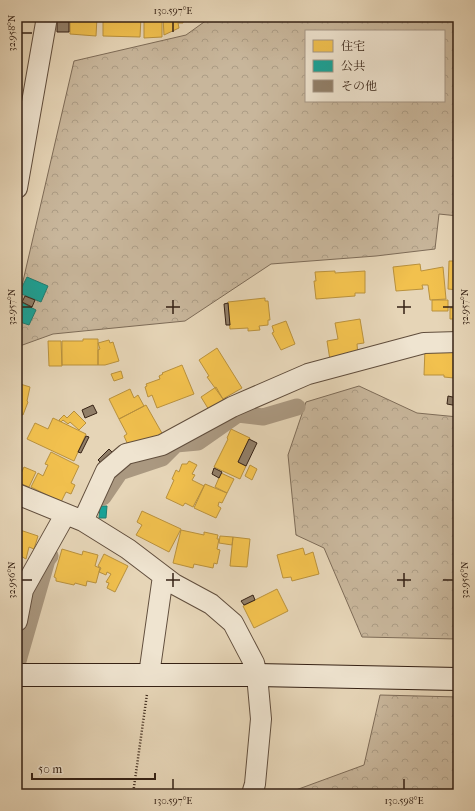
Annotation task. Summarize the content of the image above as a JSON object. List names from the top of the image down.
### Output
{
  "legend": ["住宅", "公共", "その他"],
  "scale_bar": "50 m",
  "coordinates": [
    "130.597°E",
    "32.958°N",
    "32.957°N",
    "32.956°N",
    "130.598°E"
  ]
}
